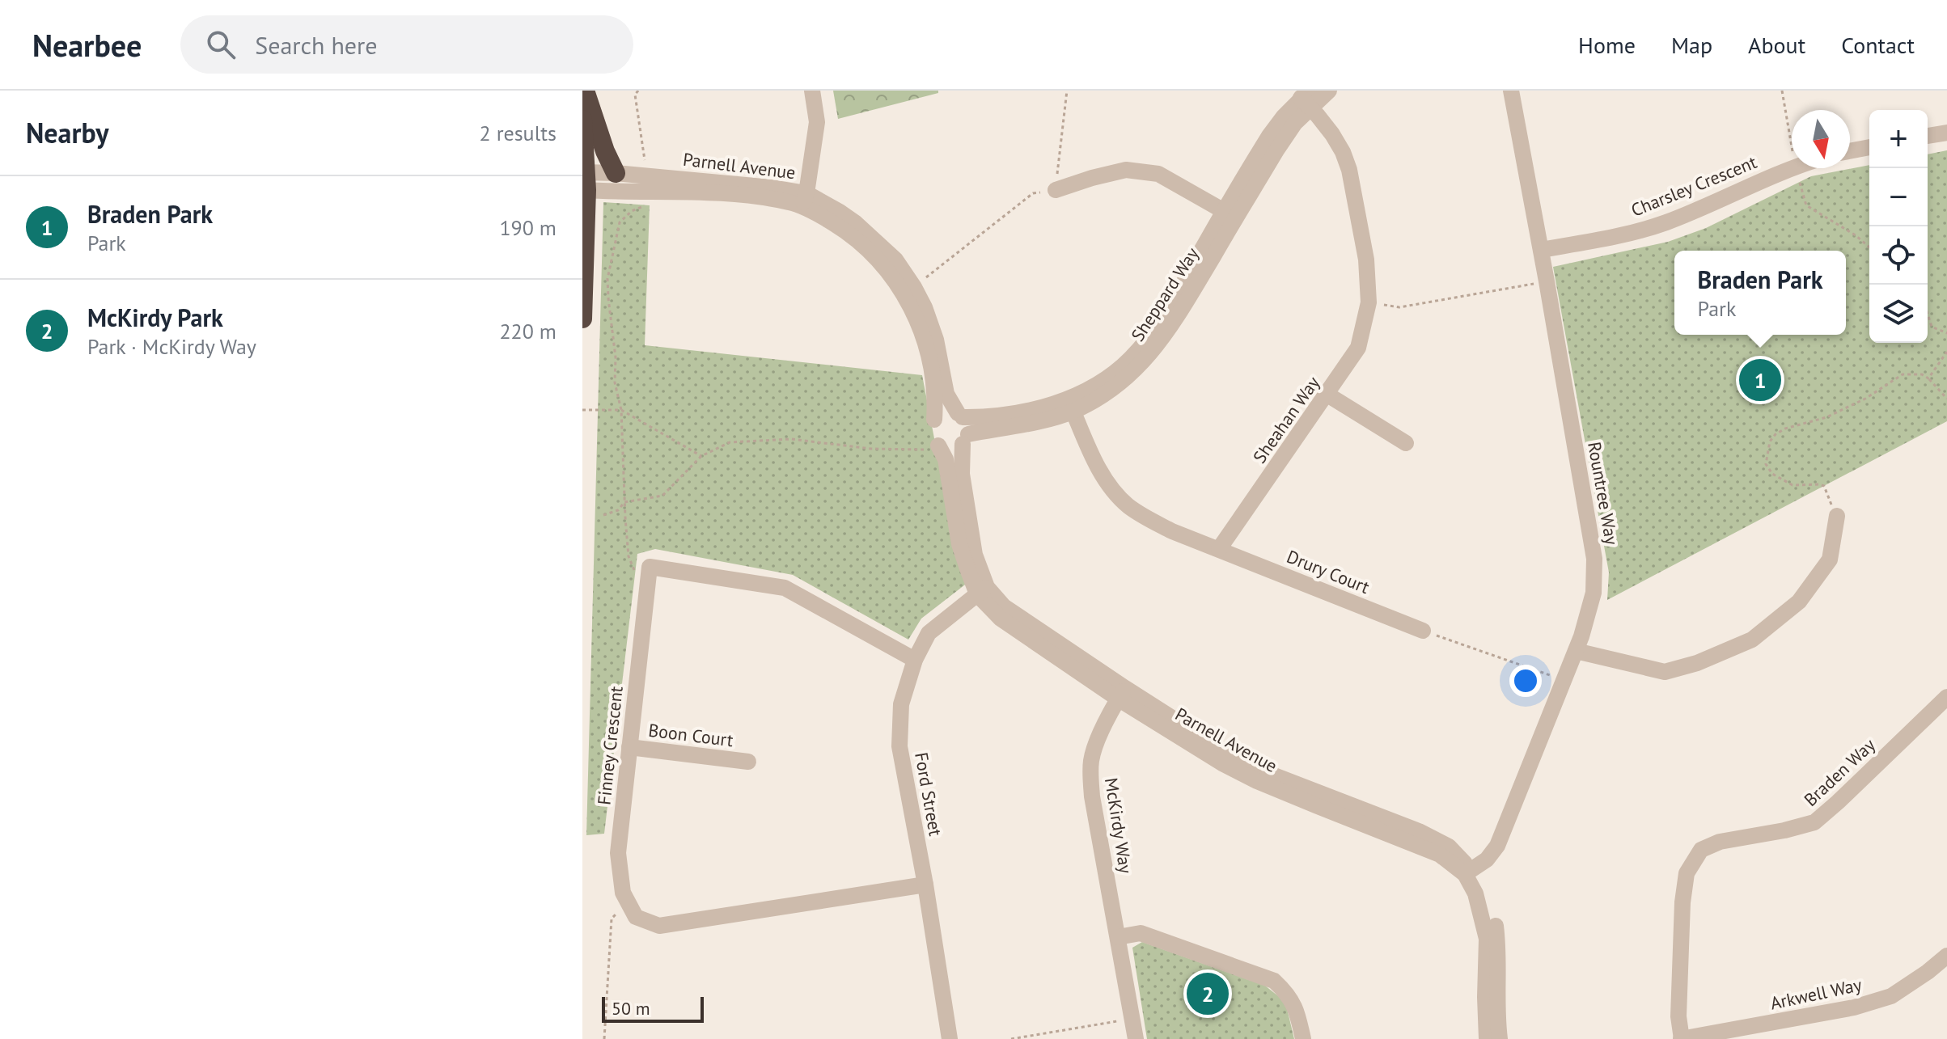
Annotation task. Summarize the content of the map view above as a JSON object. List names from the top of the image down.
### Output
{
  "streets": {
    "street": [
      "Parnell Avenue",
      "Charsley Crescent",
      "Sheppard Way",
      "Sheahan Way",
      "Rountree Way",
      "Drury Court",
      "Boon Court",
      "Finney Crescent",
      "Braden Way",
      "Ford Street",
      "McKirdy Way",
      "Arkwell Way"
    ]
  },
  "crossings": [
    ["Parnell Avenue", "Sheppard Way"],
    ["Parnell Avenue", "Rountree Way"],
    ["Parnell Avenue", "Ford Street"],
    ["Parnell Avenue", "McKirdy Way"],
    ["Charsley Crescent", "Rountree Way"],
    ["Sheppard Way", "Sheahan Way"],
    ["Sheahan Way", "Drury Court"],
    ["Boon Court", "Finney Crescent"],
    ["Braden Way", "Arkwell Way"]
  ],
  "scale_bar": "50 m",
  "north": "bottom",
  "page": {
    "header": "Nearbee",
    "search": "Search here",
    "nav": [
      "Home",
      "Map",
      "About",
      "Contact"
    ],
    "heading": ["Nearby", "2 results"],
    "map_buttons": ["+", "−"],
    "list": [
      {
        "mark": "1",
        "name": "Braden Park",
        "note": "Park",
        "value": "190 m"
      },
      {
        "mark": "2",
        "name": "McKirdy Park",
        "note": "Park · McKirdy Way",
        "value": "220 m"
      }
    ],
    "popup": ["Braden Park", "Park"],
    "pins": ["1", "2"],
    "scale": "50 m"
  }
}
